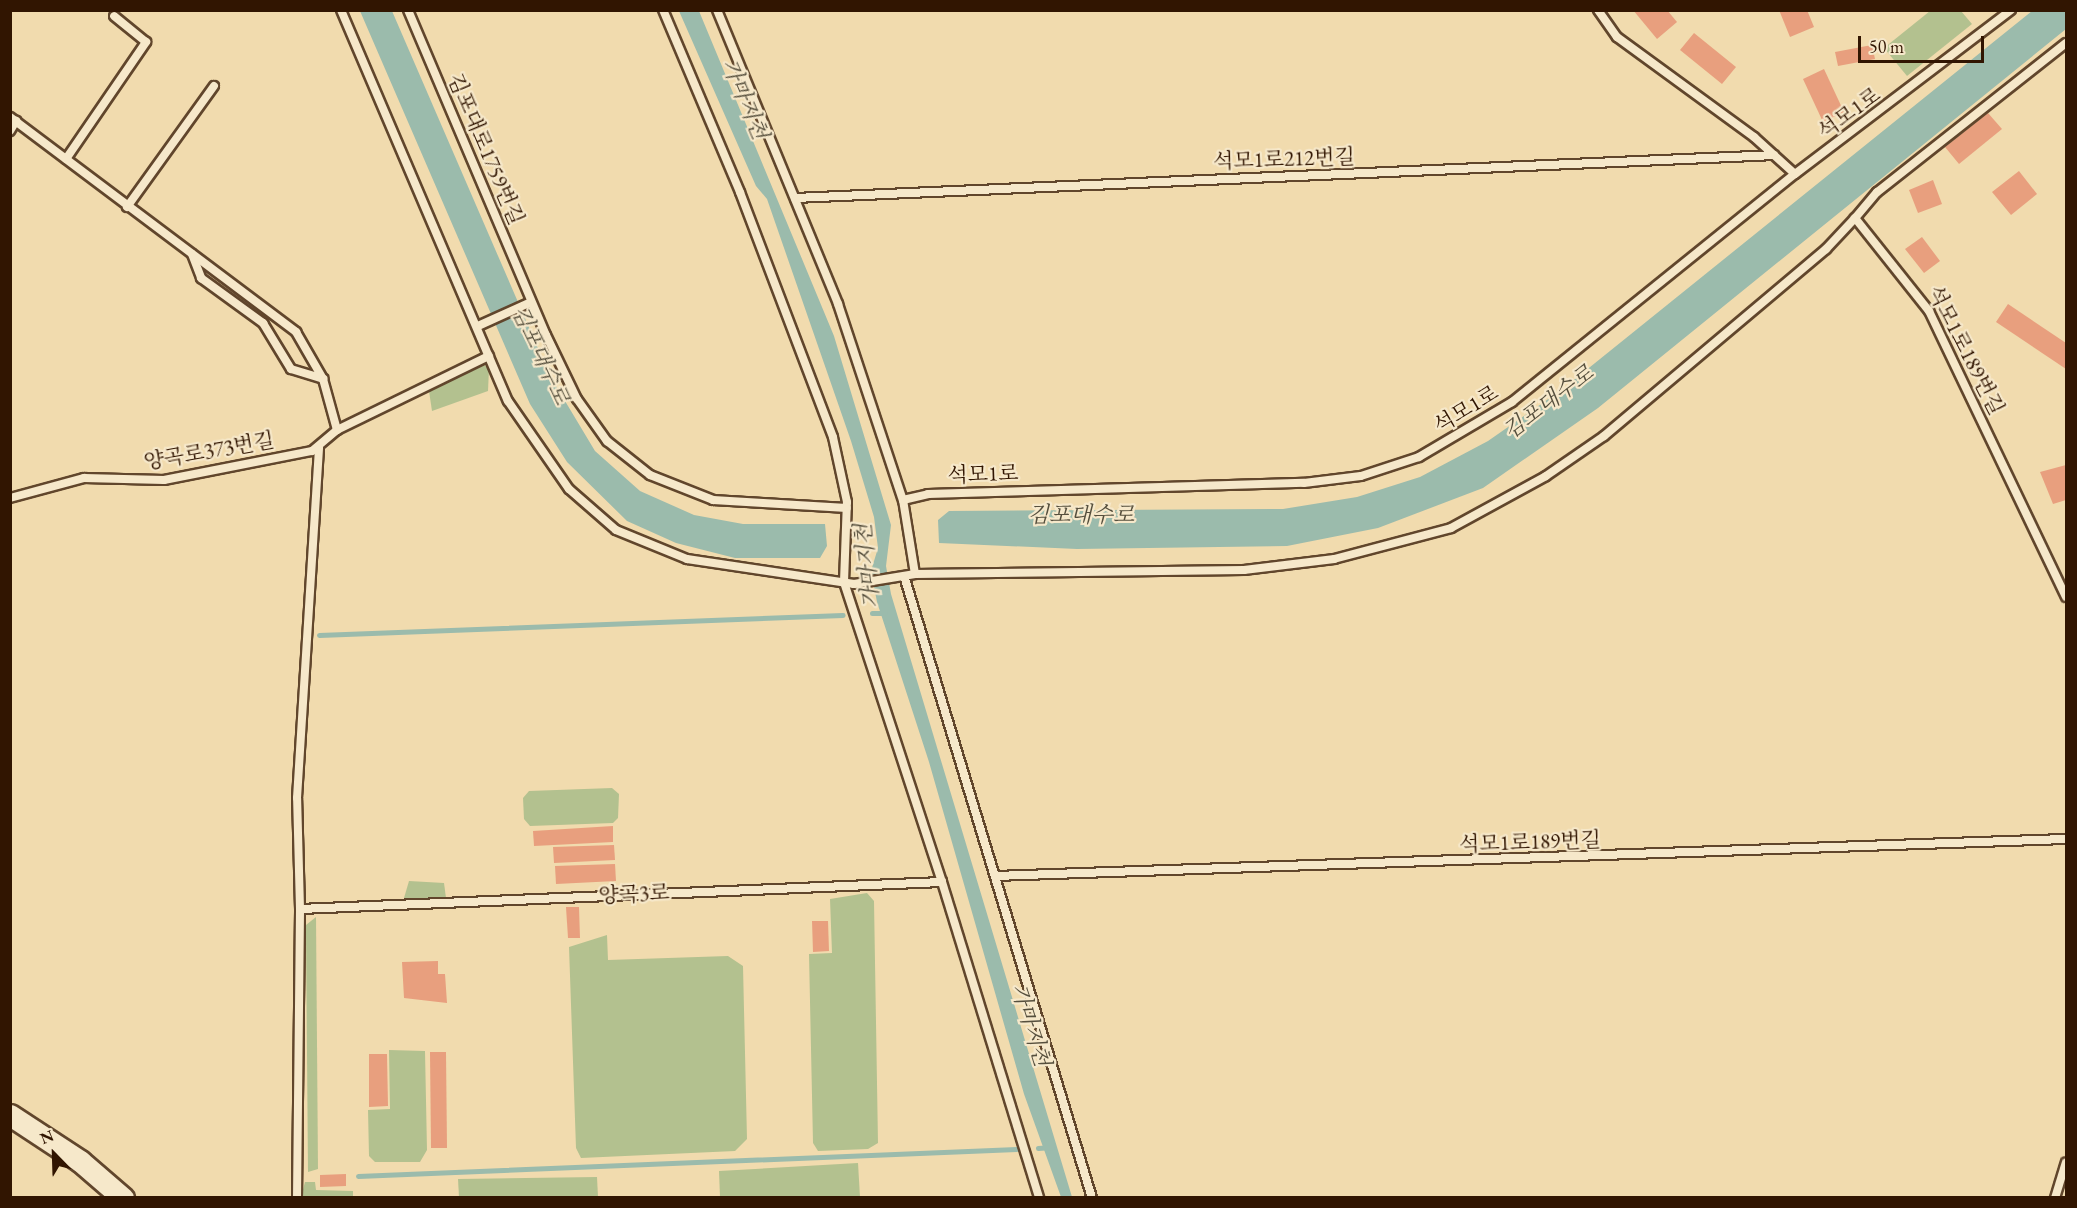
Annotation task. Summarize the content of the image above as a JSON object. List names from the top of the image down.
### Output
{
  "streets": {
    "lane": [
      "석모1로",
      "김포대로1759번길",
      "석모1로212번길",
      "석모1로189번길",
      "양곡로373번길",
      "양곡3로"
    ]
  },
  "water": ["가마지천", "김포대수로"],
  "scale_bar": "50 m",
  "north": "top left"
}
